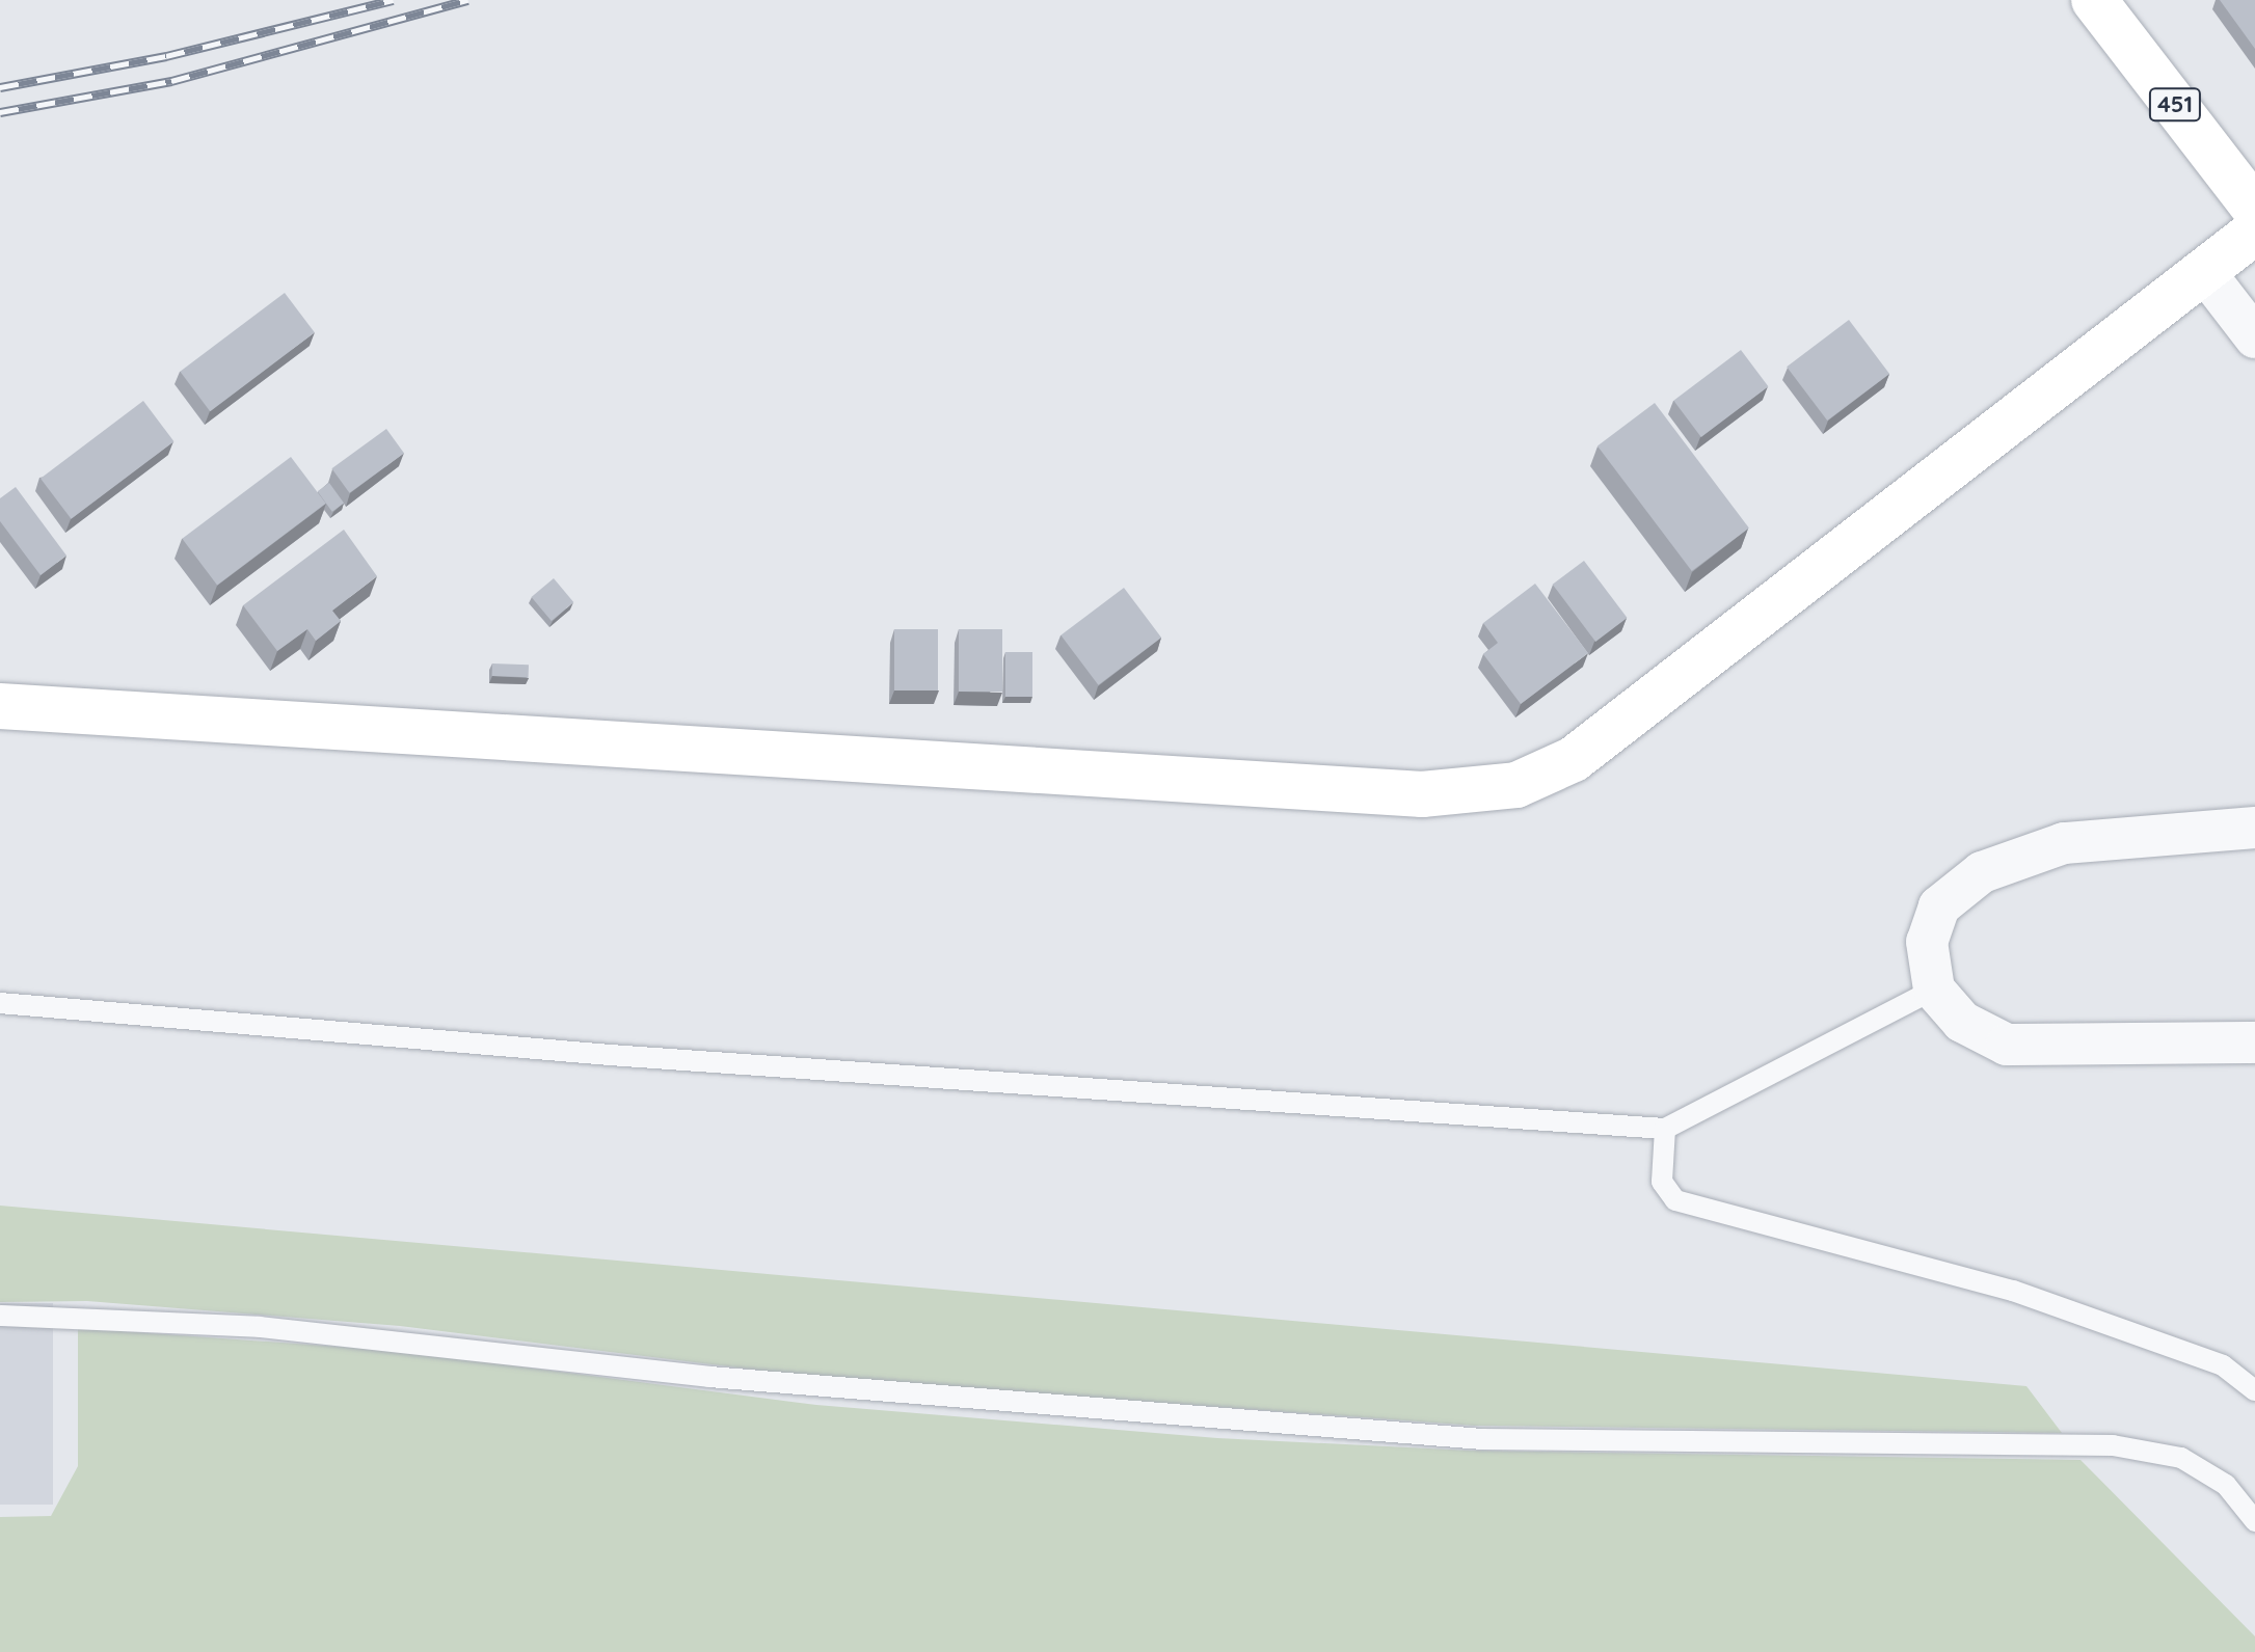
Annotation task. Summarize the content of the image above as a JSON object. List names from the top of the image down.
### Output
{
  "streets": {
    "main road": ["451"]
  }
}
